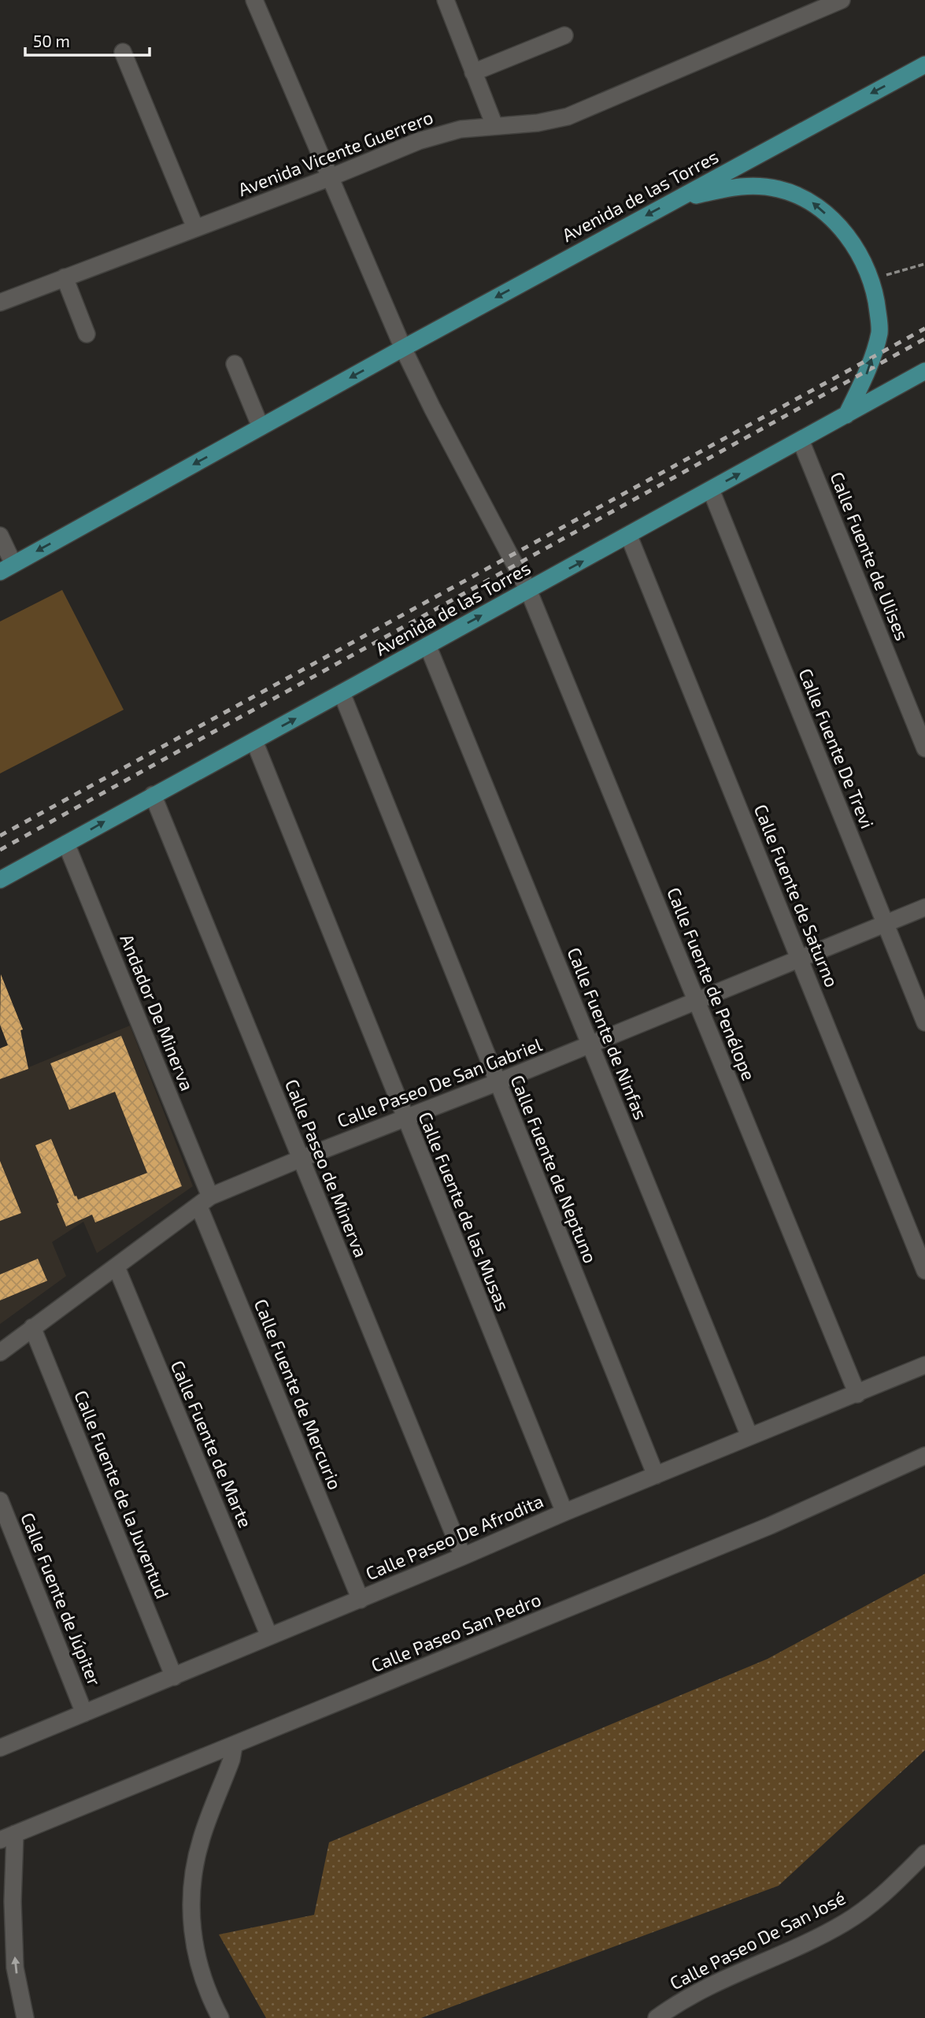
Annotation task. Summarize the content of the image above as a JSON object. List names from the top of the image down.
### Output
{
  "streets": {
    "main road": ["Avenida de las Torres"],
    "street": [
      "Avenida Vicente Guerrero",
      "Calle Fuente de Ulises",
      "Calle Fuente De Trevi",
      "Calle Fuente de Saturno",
      "Calle Fuente de Penélope",
      "Andador De Minerva",
      "Calle Fuente de Ninfas",
      "Calle Paseo De San Gabriel",
      "Calle Paseo de Minerva",
      "Calle Fuente de Neptuno",
      "Calle Fuente de las Musas",
      "Calle Fuente de Mercurio",
      "Calle Fuente de Marte",
      "Calle Fuente de la Juventud",
      "Calle Paseo De Afrodita",
      "Calle Fuente de Júpiter",
      "Calle Paseo San Pedro",
      "Calle Paseo De San José"
    ]
  },
  "crossings": [
    ["Avenida Vicente Guerrero", "Calle Fuente de Penélope"],
    ["Avenida de las Torres", "Calle Fuente de Ulises"],
    ["Avenida de las Torres", "Calle Fuente De Trevi"],
    ["Avenida de las Torres", "Calle Fuente de Saturno"],
    ["Avenida de las Torres", "Calle Fuente de Penélope"],
    ["Avenida de las Torres", "Andador De Minerva"],
    ["Avenida de las Torres", "Calle Fuente de Ninfas"],
    ["Avenida de las Torres", "Calle Paseo de Minerva"],
    ["Avenida de las Torres", "Calle Fuente de Neptuno"],
    ["Avenida de las Torres", "Calle Fuente de las Musas"],
    ["Calle Fuente De Trevi", "Calle Paseo De San Gabriel"],
    ["Calle Fuente de Saturno", "Calle Paseo De San Gabriel"],
    ["Calle Fuente de Penélope", "Calle Paseo De San Gabriel"],
    ["Calle Fuente de Penélope", "Calle Paseo De Afrodita"],
    ["Andador De Minerva", "Calle Paseo De San Gabriel"],
    ["Andador De Minerva", "Calle Fuente de Mercurio"],
    ["Calle Fuente de Ninfas", "Calle Paseo De San Gabriel"],
    ["Calle Fuente de Ninfas", "Calle Paseo De Afrodita"],
    ["Calle Paseo De San Gabriel", "Calle Paseo de Minerva"],
    ["Calle Paseo De San Gabriel", "Calle Fuente de Neptuno"],
    ["Calle Paseo De San Gabriel", "Calle Fuente de las Musas"],
    ["Calle Paseo De San Gabriel", "Calle Fuente de Mercurio"],
    ["Calle Paseo De San Gabriel", "Calle Fuente de Marte"],
    ["Calle Paseo De San Gabriel", "Calle Fuente de la Juventud"],
    ["Calle Paseo de Minerva", "Calle Paseo De Afrodita"],
    ["Calle Fuente de Neptuno", "Calle Paseo De Afrodita"],
    ["Calle Fuente de las Musas", "Calle Paseo De Afrodita"],
    ["Calle Fuente de Mercurio", "Calle Paseo De Afrodita"],
    ["Calle Fuente de Marte", "Calle Paseo De Afrodita"],
    ["Calle Fuente de la Juventud", "Calle Paseo De Afrodita"],
    ["Calle Paseo De Afrodita", "Calle Fuente de Júpiter"]
  ],
  "scale_bar": "50 m"
}
